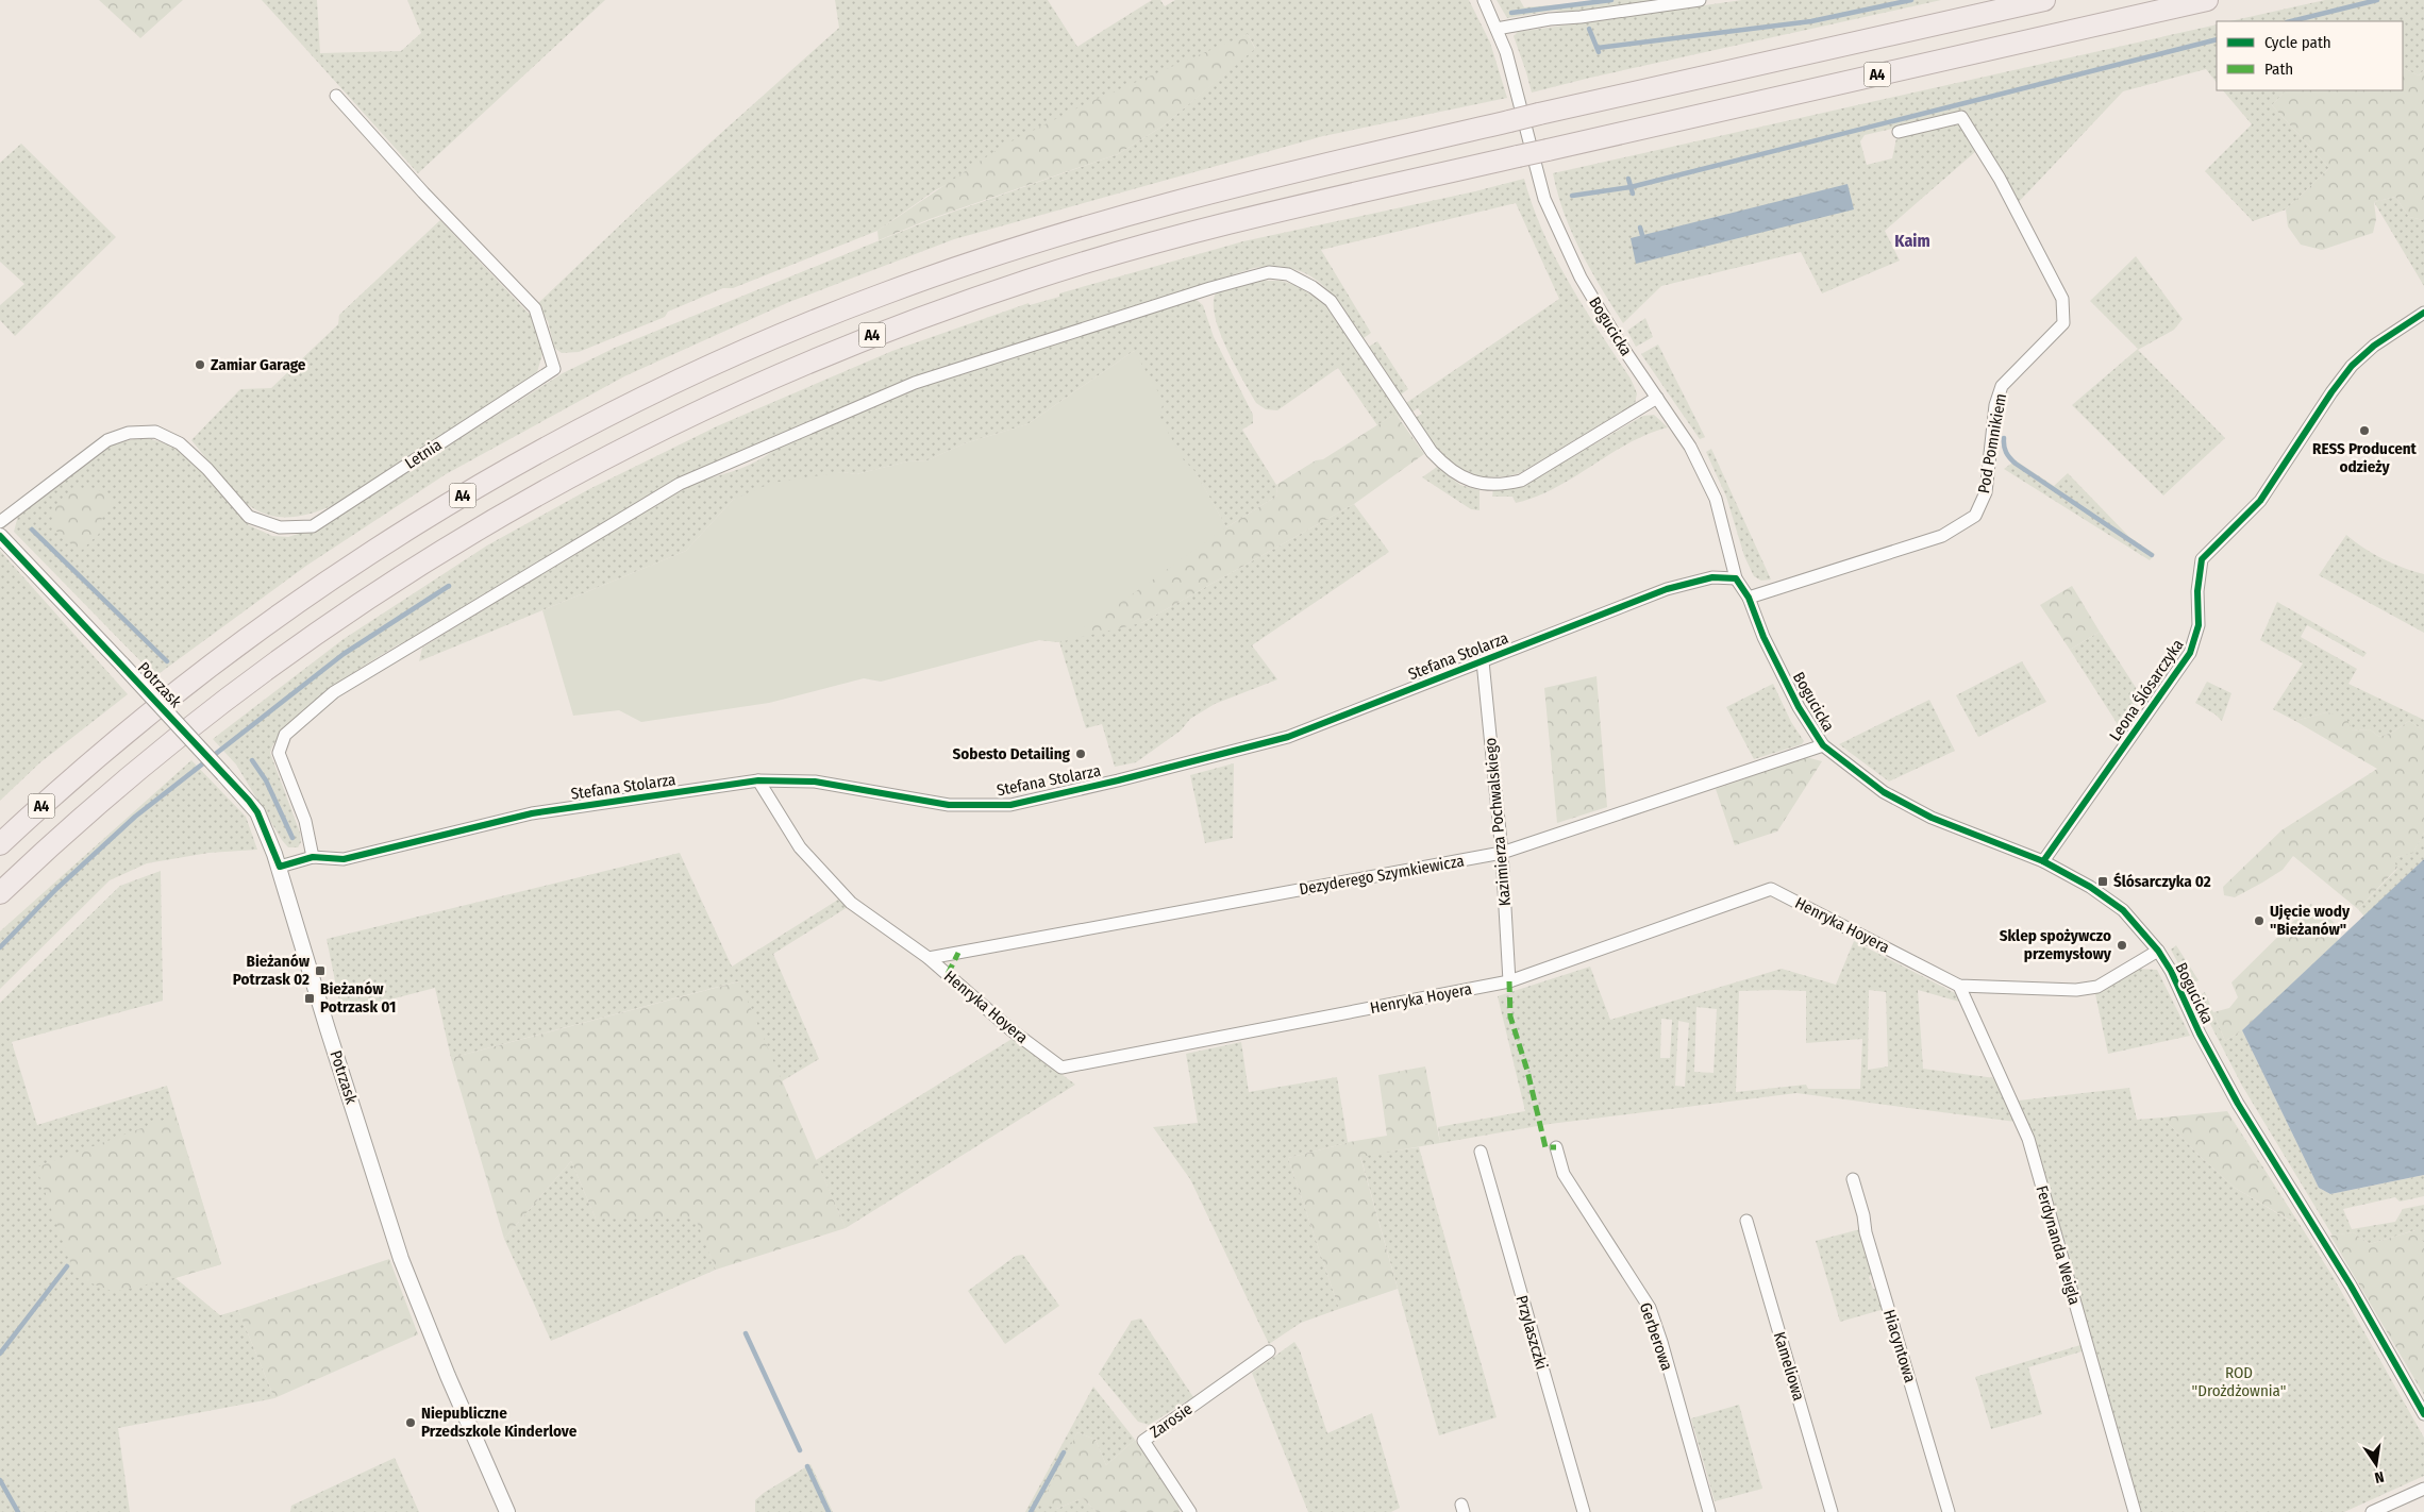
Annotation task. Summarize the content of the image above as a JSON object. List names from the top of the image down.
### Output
{
  "streets": {
    "highway": ["A4"],
    "street": [
      "Bogucicka",
      "Pod Pomnikiem",
      "Letnia",
      "Stefana Stolarza",
      "Potrzask",
      "Leona Ślósarczyka",
      "Kazimierza Pochwalskiego",
      "Dezyderego Szymkiewicza",
      "Henryka Hoyera",
      "Ferdynanda Weigla",
      "Przylaszczki",
      "Gerberowa",
      "Hiacyntowa",
      "Kameliowa",
      "Zarosie"
    ]
  },
  "crossings": [
    ["Bogucicka", "Pod Pomnikiem"],
    ["Bogucicka", "Stefana Stolarza"],
    ["Bogucicka", "Leona Ślósarczyka"],
    ["Bogucicka", "Dezyderego Szymkiewicza"],
    ["Bogucicka", "Henryka Hoyera"],
    ["Stefana Stolarza", "Potrzask"],
    ["Stefana Stolarza", "Kazimierza Pochwalskiego"],
    ["Stefana Stolarza", "Henryka Hoyera"],
    ["Kazimierza Pochwalskiego", "Dezyderego Szymkiewicza"],
    ["Kazimierza Pochwalskiego", "Henryka Hoyera"],
    ["Dezyderego Szymkiewicza", "Henryka Hoyera"],
    ["Henryka Hoyera", "Ferdynanda Weigla"]
  ],
  "districts": ["Kaim"],
  "parks": ["ROD \"Drożdżownia\""],
  "places": {
    "other": [
      "Zamiar Garage",
      "RESS Producent odzieży",
      "Sobesto Detailing",
      "Ujęcie wody \"Bieżanów\"",
      "Sklep spożywczo przemysłowy",
      "Niepubliczne Przedszkole Kinderlove"
    ],
    "transit": ["Ślósarczyka 02", "Bieżanów Potrzask 02", "Bieżanów Potrzask 01"]
  },
  "legend": ["Cycle path", "Path"],
  "north": "bottom"
}
